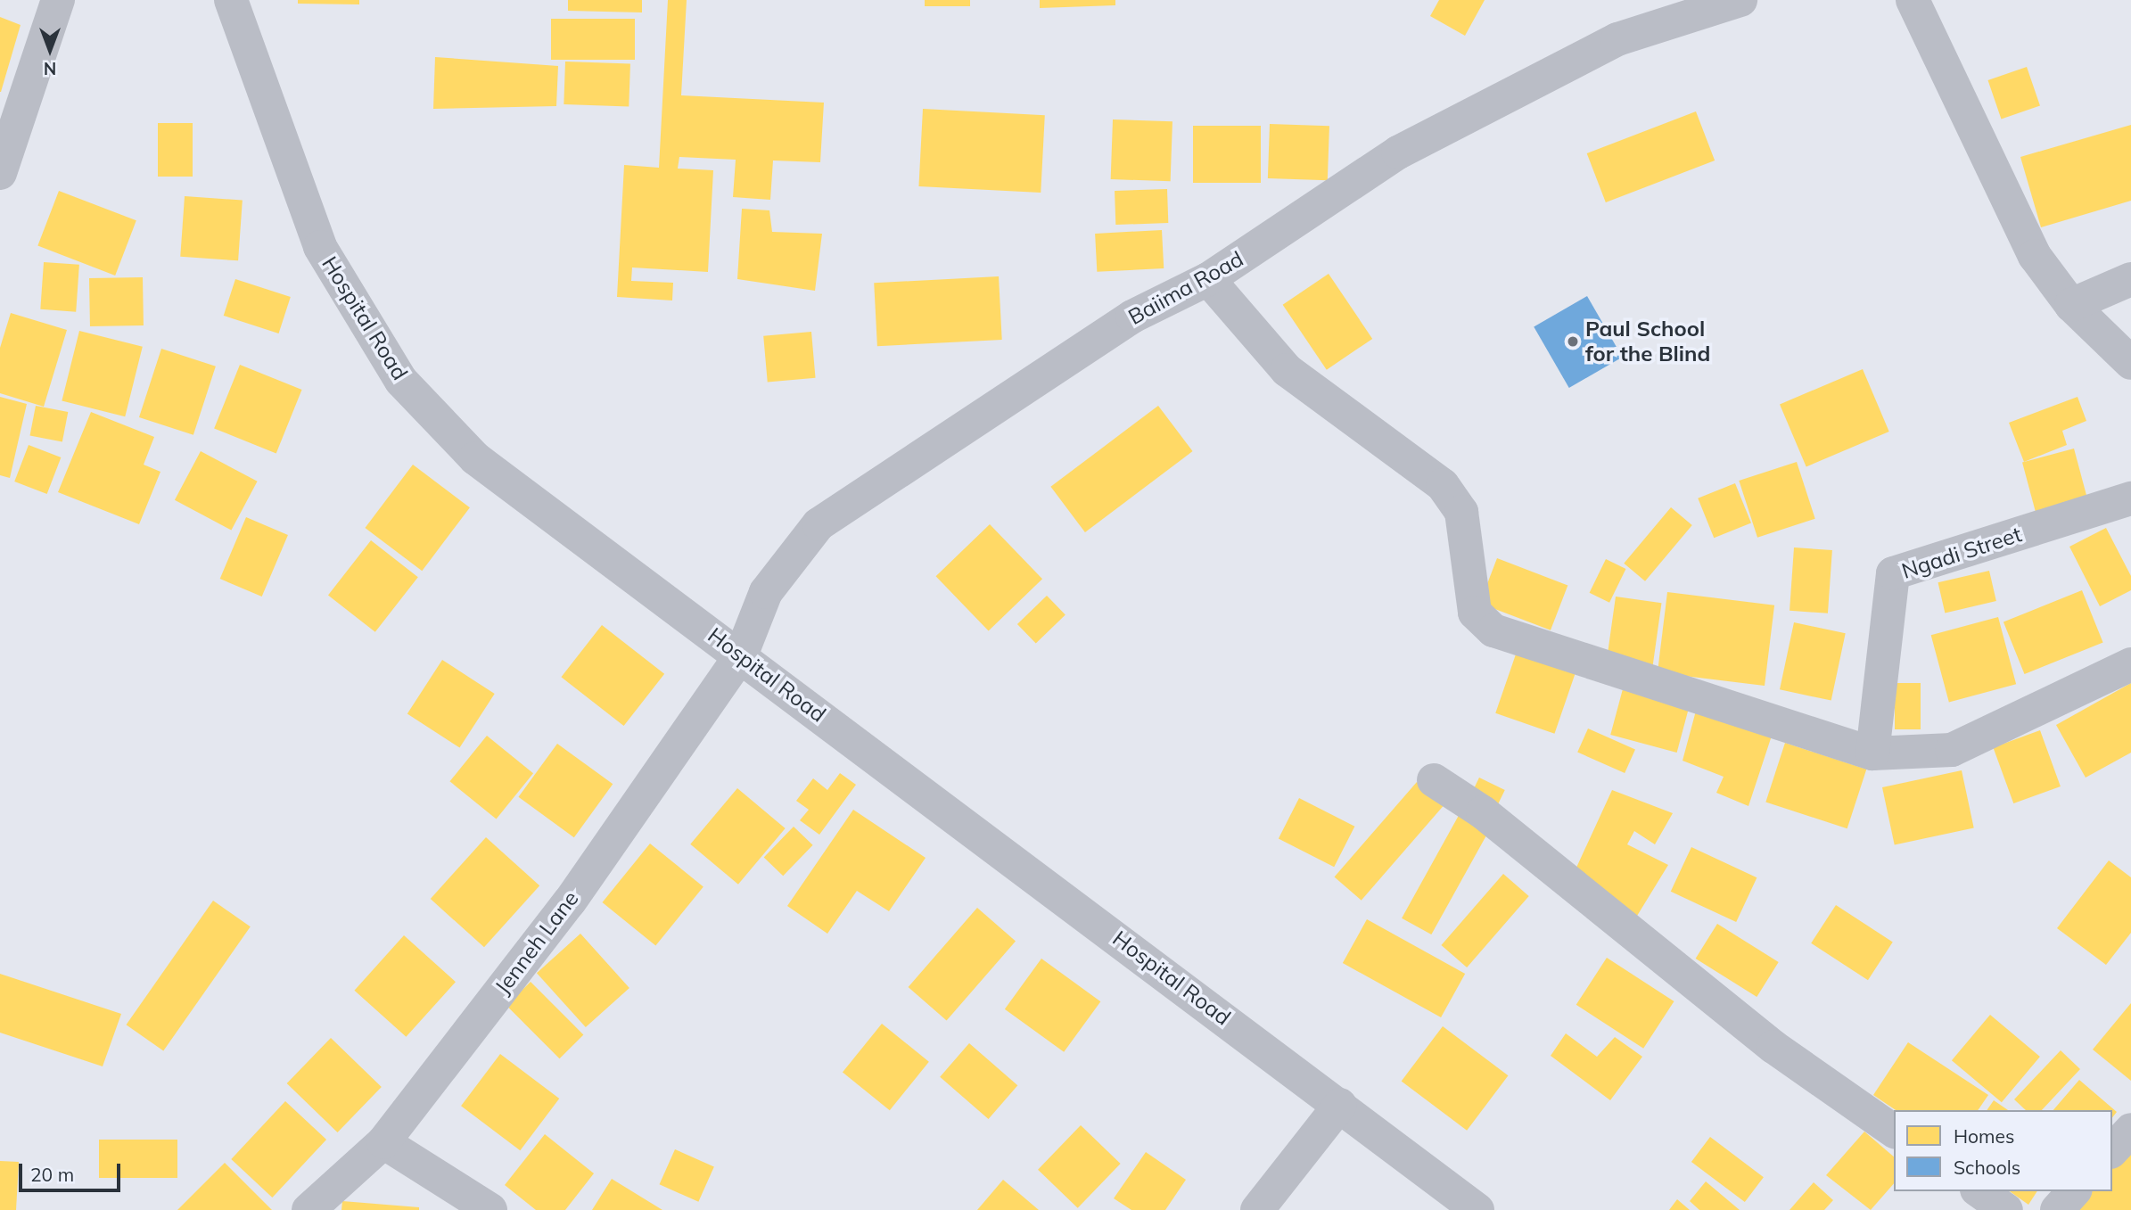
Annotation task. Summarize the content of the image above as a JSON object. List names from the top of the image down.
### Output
{
  "streets": {
    "street": [
      "Baiima Road",
      "Hospital Road",
      "Ngadi Street",
      "Jenneh Lane"
    ]
  },
  "crossings": [
    ["Baiima Road", "Hospital Road"],
    ["Baiima Road", "Jenneh Lane"],
    ["Hospital Road", "Jenneh Lane"]
  ],
  "places": ["Paul School for the Blind"],
  "legend": ["Homes", "Schools"],
  "scale_bar": "20 m",
  "north": "bottom"
}
